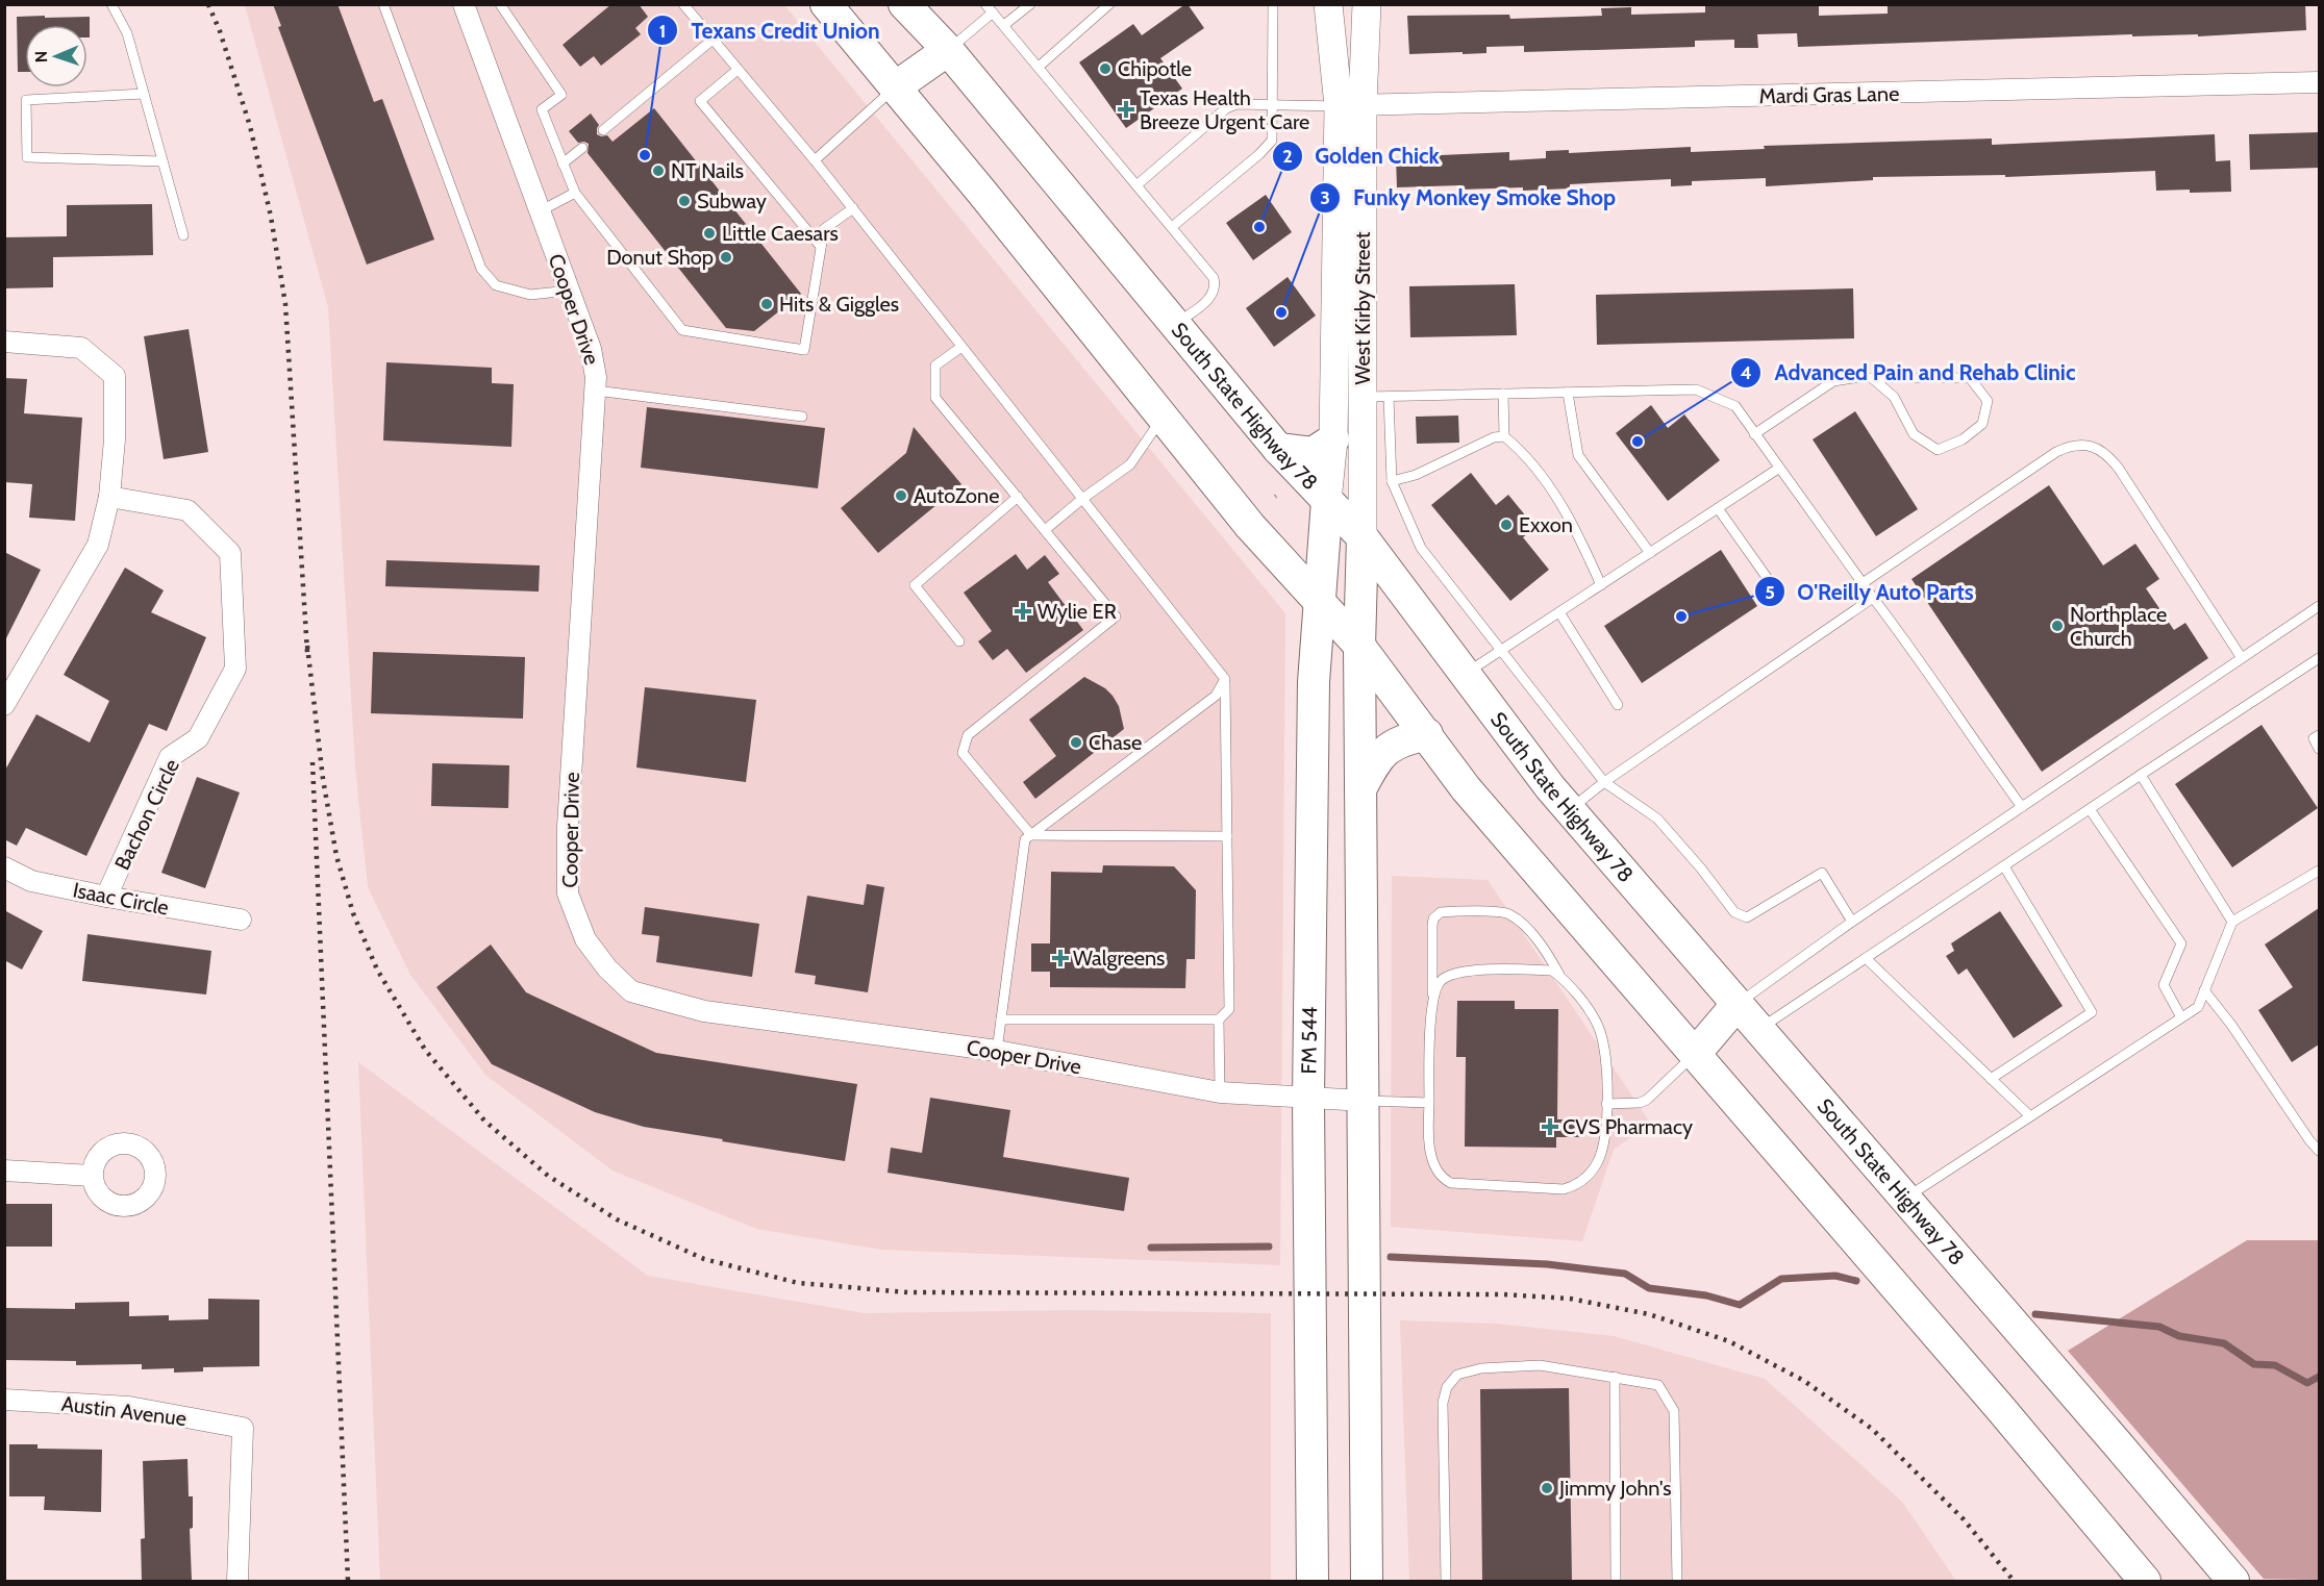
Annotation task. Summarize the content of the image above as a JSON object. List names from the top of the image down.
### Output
{
  "streets": {
    "main road": ["West Kirby Street", "South State Highway 78", "FM 544"],
    "street": [
      "Mardi Gras Lane",
      "Cooper Drive",
      "Bachon Circle",
      "Isaac Circle",
      "Austin Avenue"
    ]
  },
  "crossings": [
    ["Mardi Gras Lane", "West Kirby Street"],
    ["West Kirby Street", "South State Highway 78"],
    ["West Kirby Street", "FM 544"],
    ["Cooper Drive", "FM 544"],
    ["South State Highway 78", "FM 544"],
    ["Bachon Circle", "Isaac Circle"]
  ],
  "places": {
    "other": [
      "Chipotle",
      "Texans Credit Union",
      "NT Nails",
      "Subway",
      "Golden Chick",
      "Little Caesars",
      "Donut Shop",
      "Hits & Giggles",
      "Funky Monkey Smoke Shop",
      "Advanced Pain and Rehab Clinic",
      "AutoZone",
      "Exxon",
      "O'Reilly Auto Parts",
      "Northplace Church",
      "Chase",
      "Jimmy John's"
    ],
    "health": [
      "Texas Health Breeze Urgent Care",
      "Wylie ER",
      "Walgreens",
      "CVS Pharmacy"
    ]
  },
  "north": "left"
}
